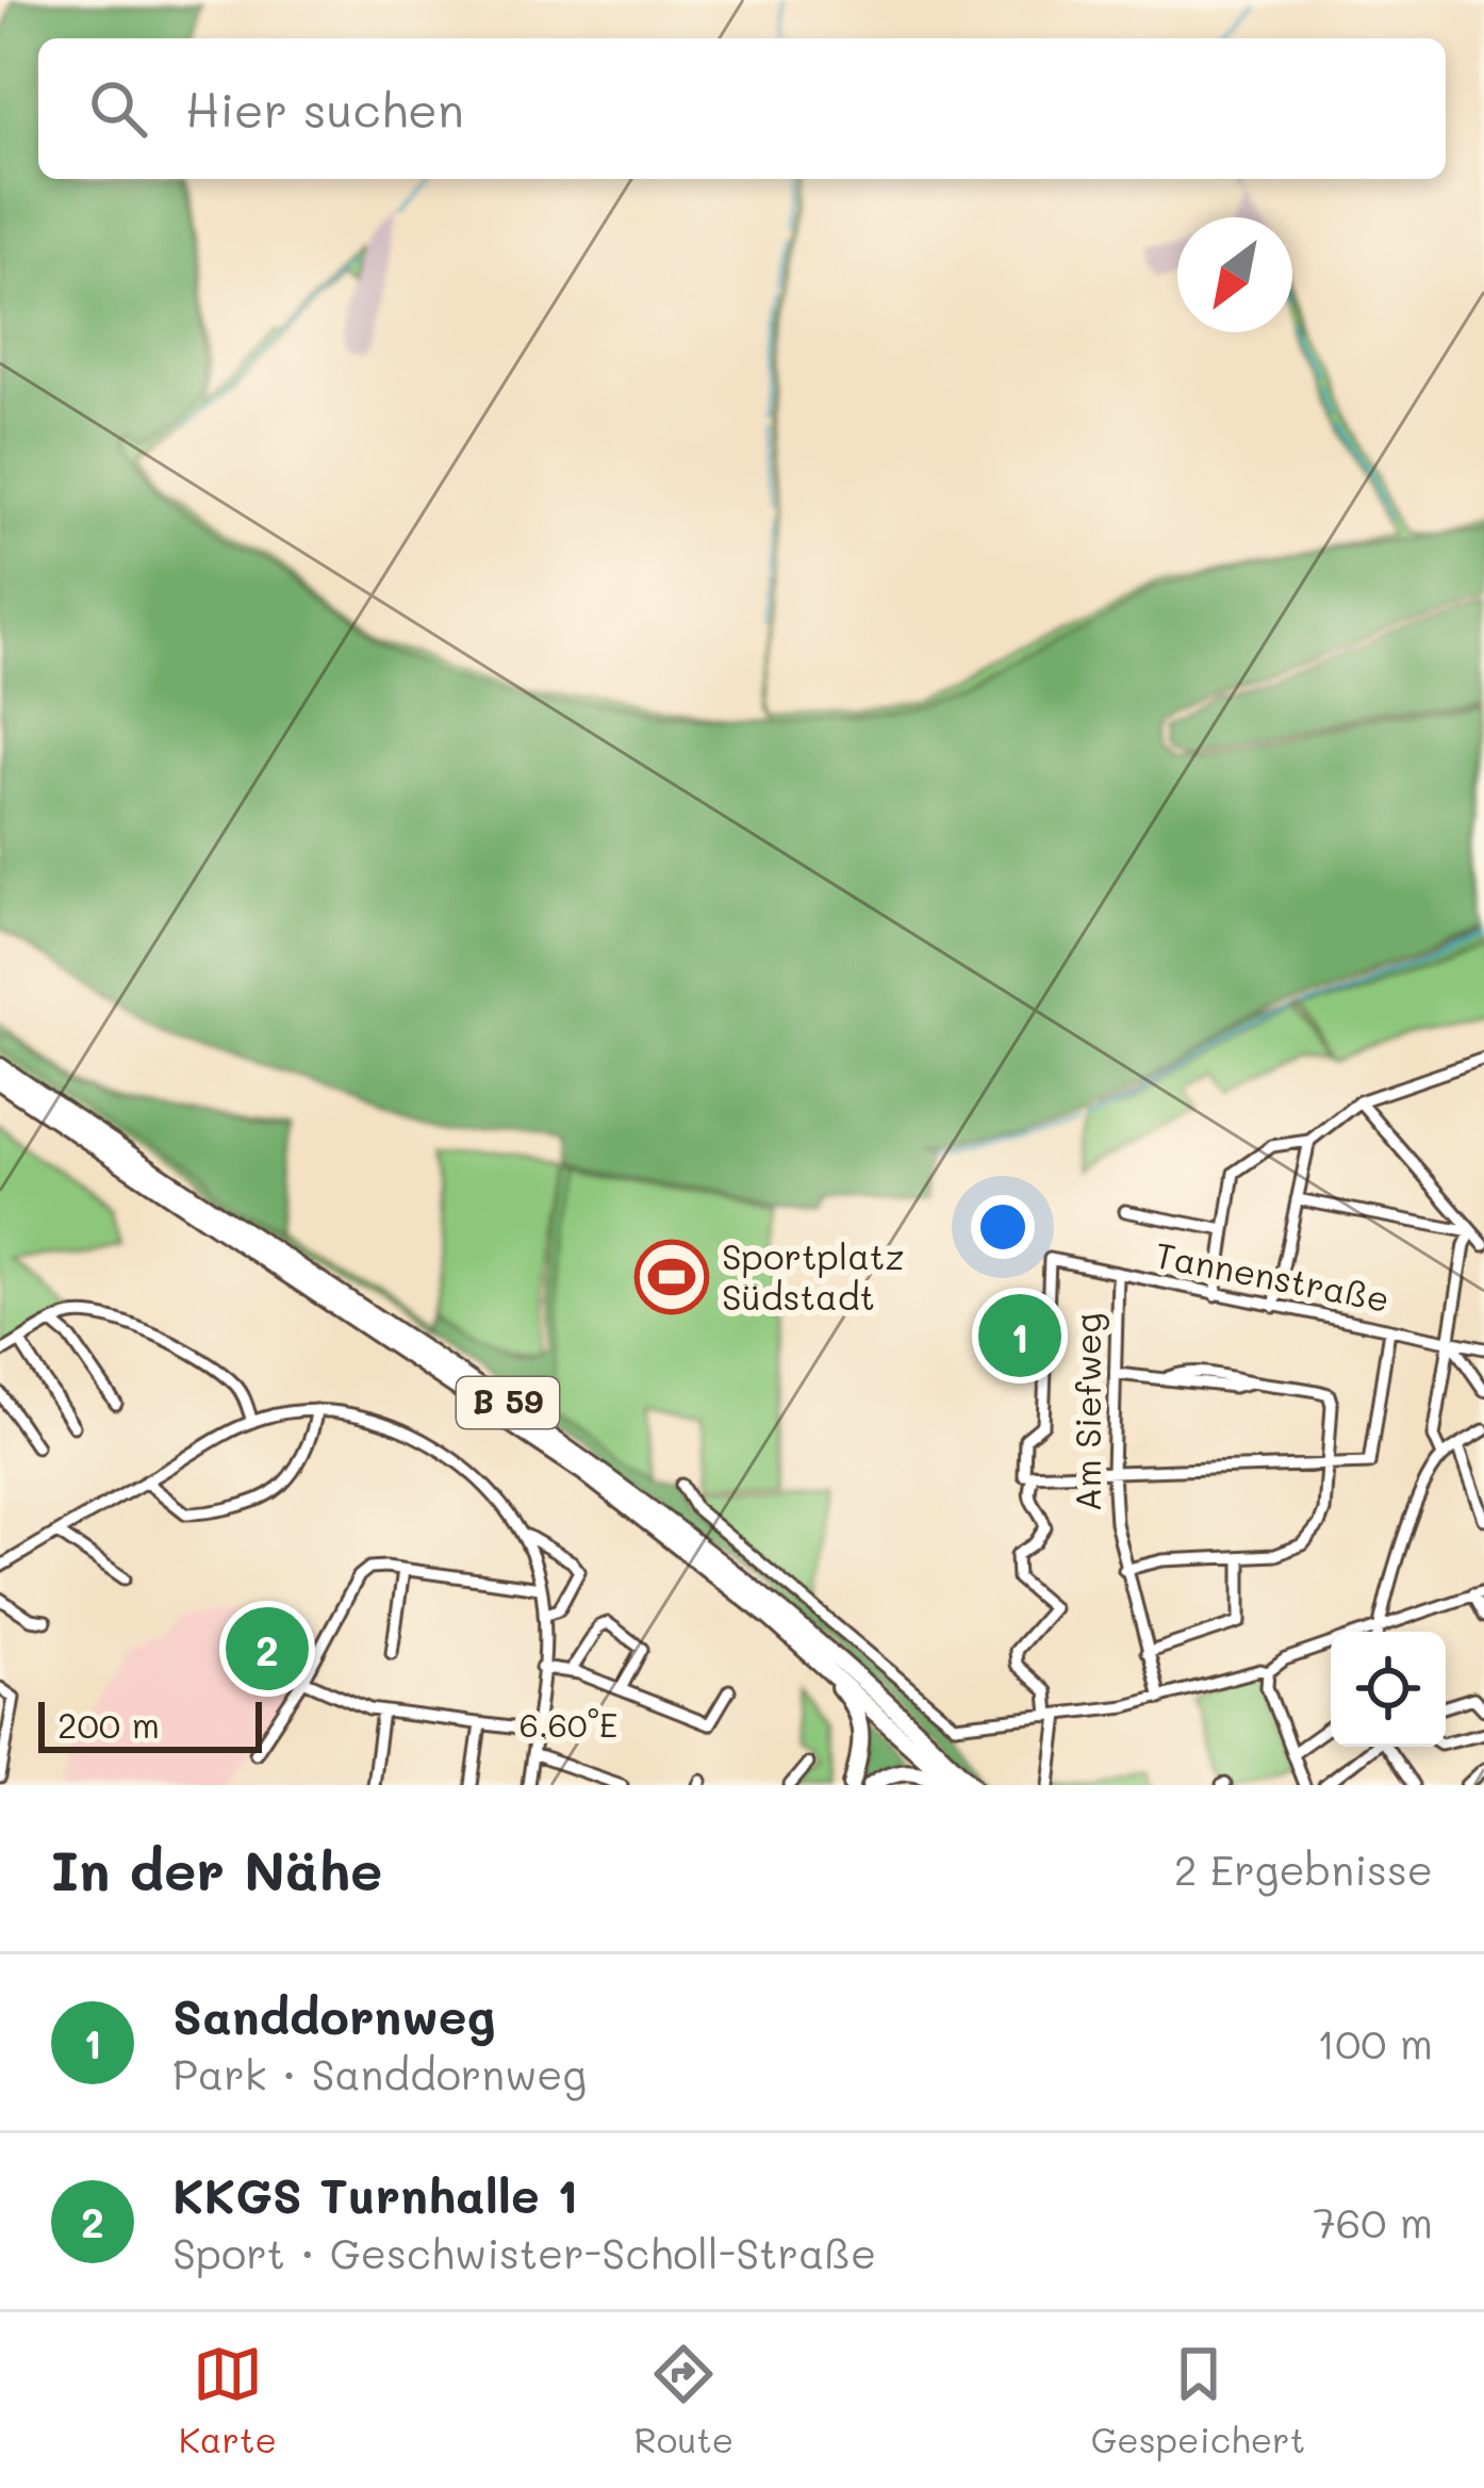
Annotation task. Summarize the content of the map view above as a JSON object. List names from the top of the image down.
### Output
{
  "streets": {
    "highway": ["B 59"],
    "street": ["Tannenstraße", "Am Siefweg"]
  },
  "crossings": [
    ["Tannenstraße", "Am Siefweg"]
  ],
  "places": {
    "sports": ["Sportplatz Südstadt"]
  },
  "scale_bar": "200 m",
  "north": "bottom left",
  "page": {
    "search": "Hier suchen",
    "pins": ["1", "2"],
    "scale": "200 m",
    "heading": ["In der Nähe", "2 Ergebnisse"],
    "list": [
      {
        "mark": "1",
        "name": "Sanddornweg",
        "note": "Park · Sanddornweg",
        "value": "100 m"
      },
      {
        "mark": "2",
        "name": "KKGS Turnhalle 1",
        "note": "Sport · Geschwister-Scholl-Straße",
        "value": "760 m"
      }
    ],
    "nav": ["Karte", "Route", "Gespeichert"]
  },
  "coordinates": ["6.60°E"]
}
